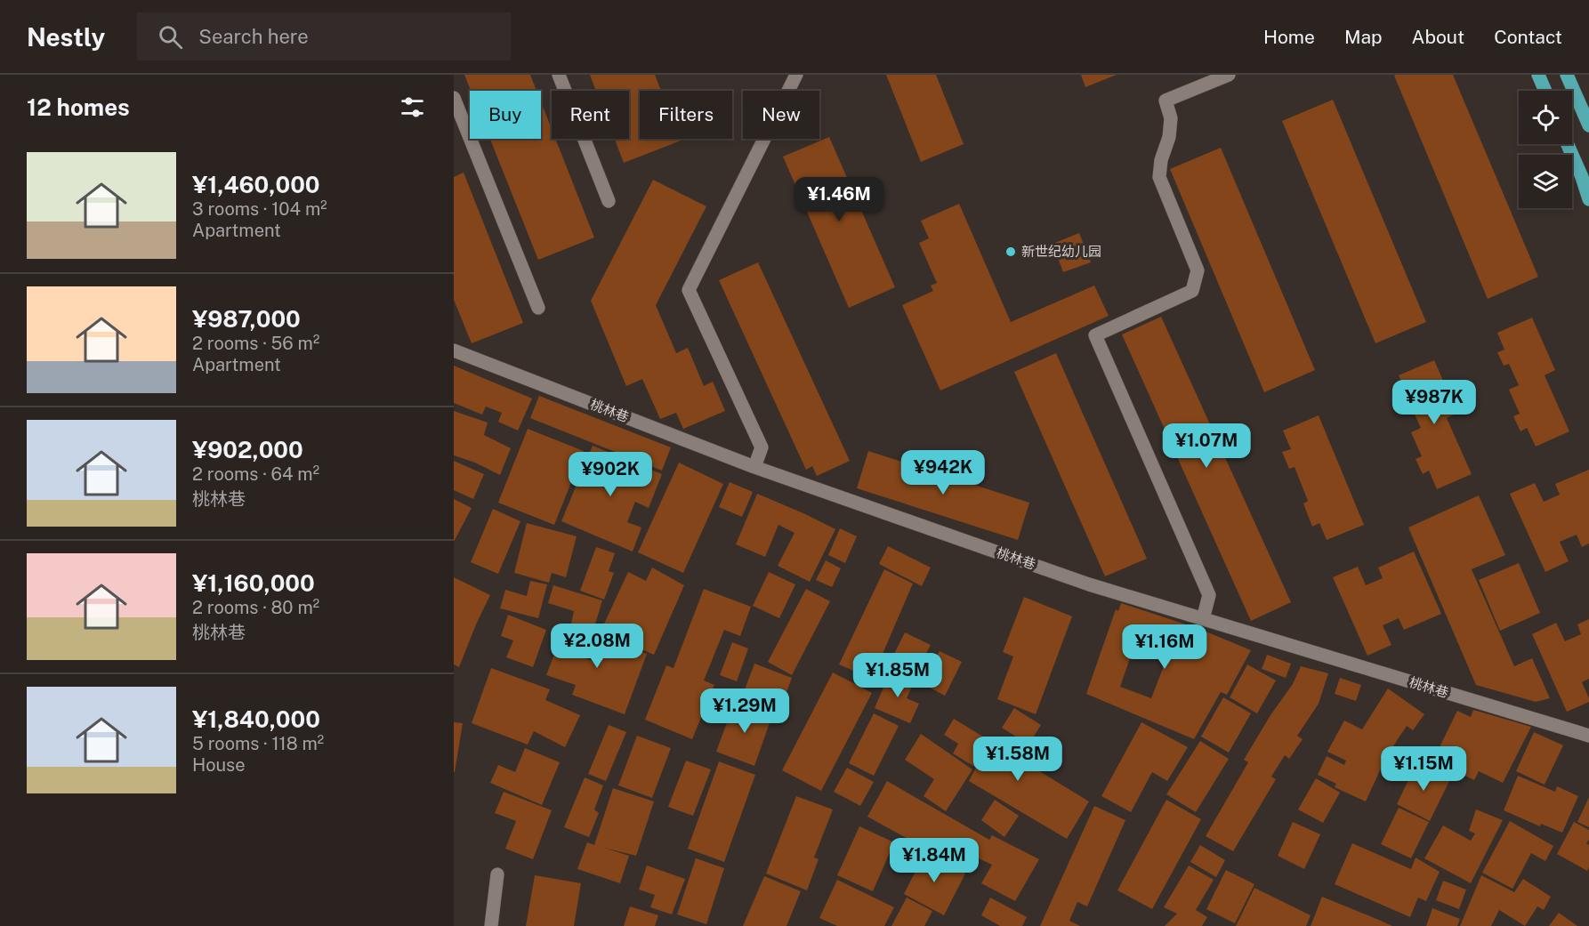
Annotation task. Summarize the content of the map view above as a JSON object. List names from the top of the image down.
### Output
{
  "streets": {
    "street": ["桃林巷"]
  },
  "places": ["新世纪幼儿园"],
  "page": {
    "header": "Nestly",
    "search": "Search here",
    "nav": [
      "Home",
      "Map",
      "About",
      "Contact"
    ],
    "heading": "12 homes",
    "chip": [
      "Buy",
      "Rent",
      "Filters",
      "New"
    ],
    "list": [
      {
        "name": "¥1,460,000",
        "note": "3 rooms · 104 m² · Apartment"
      },
      {
        "name": "¥987,000",
        "note": "2 rooms · 56 m² · Apartment"
      },
      {
        "name": "¥902,000",
        "note": "2 rooms · 64 m² · 桃林巷"
      },
      {
        "name": "¥1,160,000",
        "note": "2 rooms · 80 m² · 桃林巷"
      },
      {
        "name": "¥1,840,000",
        "note": "5 rooms · 118 m² · House"
      }
    ],
    "price": [
      "¥1.46M",
      "¥987K",
      "¥1.07M",
      "¥942K",
      "¥902K",
      "¥2.08M",
      "¥1.16M",
      "¥1.85M",
      "¥1.29M",
      "¥1.58M",
      "¥1.15M",
      "¥1.84M"
    ]
  }
}
